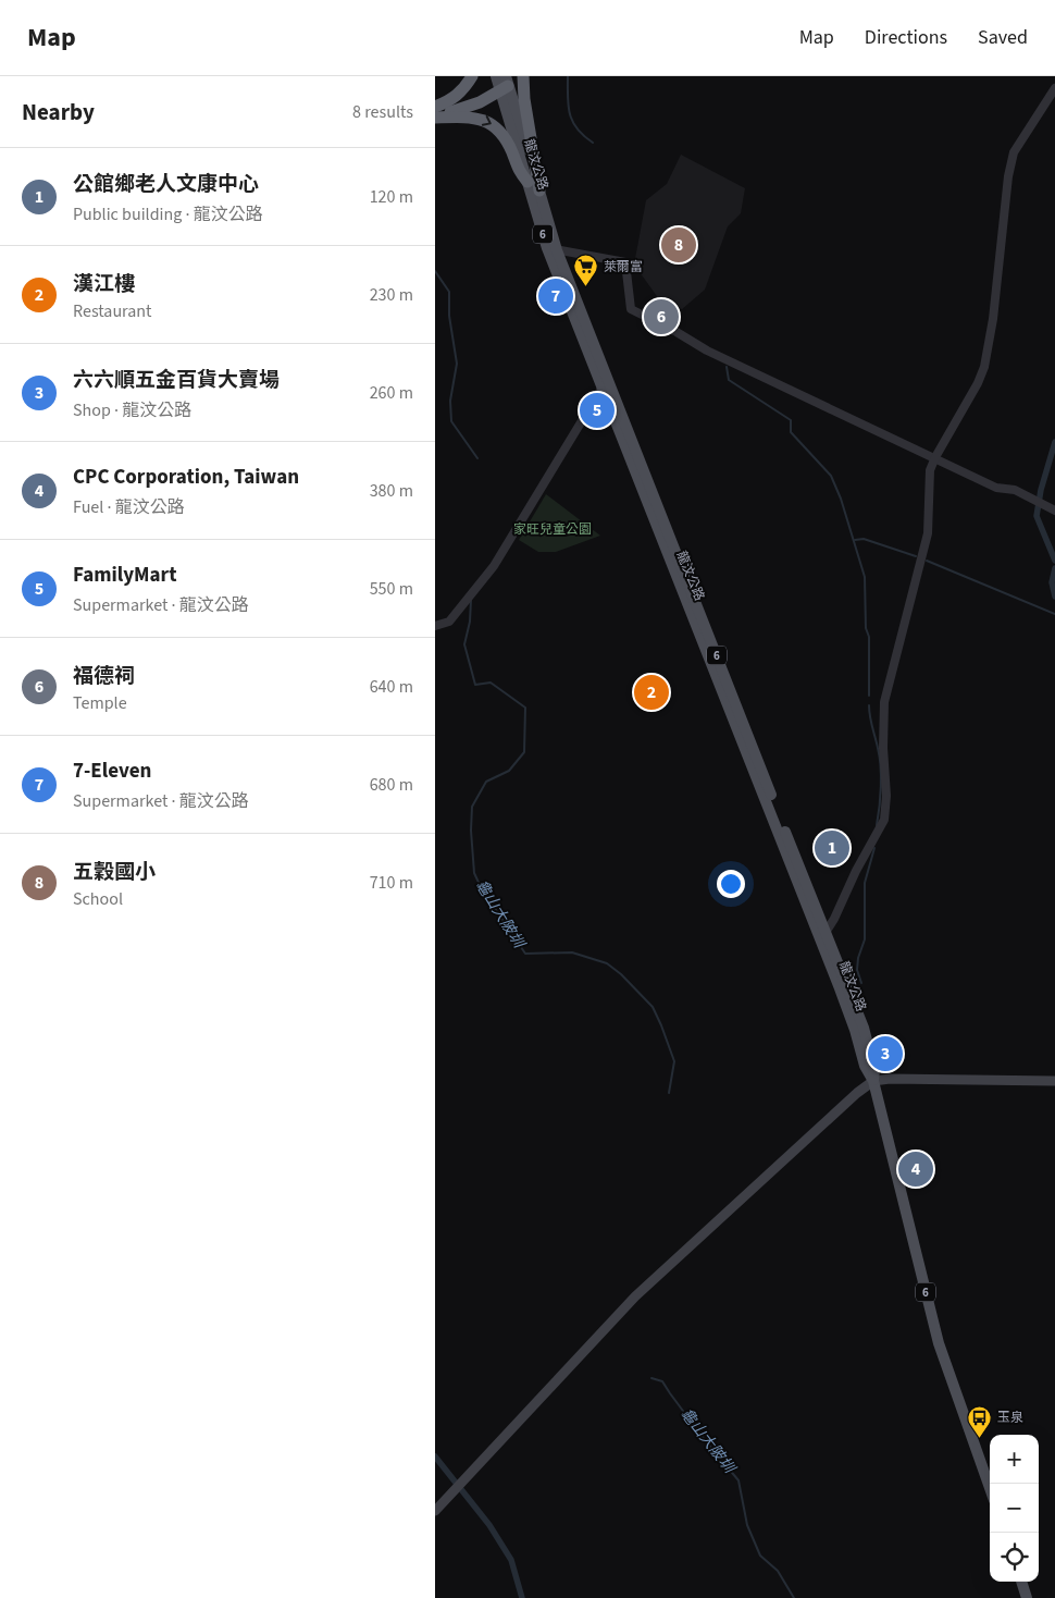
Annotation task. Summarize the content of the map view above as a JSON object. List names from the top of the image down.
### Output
{
  "streets": {
    "main road": ["龍汶公路", "6"]
  },
  "water": ["龜山大陂圳"],
  "parks": ["家旺兒童公園"],
  "places": {
    "supermarket": ["萊爾富"],
    "bus stop": ["玉泉"]
  },
  "page": {
    "header": "Map",
    "nav": ["Map", "Directions", "Saved"],
    "heading": ["Nearby", "8 results"],
    "list": [
      {
        "mark": "1",
        "name": "公館鄉老人文康中心",
        "note": "Public building · 龍汶公路",
        "value": "120 m"
      },
      {
        "mark": "2",
        "name": "漢江樓",
        "note": "Restaurant",
        "value": "230 m"
      },
      {
        "mark": "3",
        "name": "六六順五金百貨大賣場",
        "note": "Shop · 龍汶公路",
        "value": "260 m"
      },
      {
        "mark": "4",
        "name": "CPC Corporation, Taiwan",
        "note": "Fuel · 龍汶公路",
        "value": "380 m"
      },
      {
        "mark": "5",
        "name": "FamilyMart",
        "note": "Supermarket · 龍汶公路",
        "value": "550 m"
      },
      {
        "mark": "6",
        "name": "福德祠",
        "note": "Temple",
        "value": "640 m"
      },
      {
        "mark": "7",
        "name": "7-Eleven",
        "note": "Supermarket · 龍汶公路",
        "value": "680 m"
      },
      {
        "mark": "8",
        "name": "五穀國小",
        "note": "School",
        "value": "710 m"
      }
    ],
    "pins": [
      "8",
      "7",
      "6",
      "5",
      "2",
      "1",
      "3",
      "4"
    ],
    "map_buttons": ["+", "−"]
  }
}
